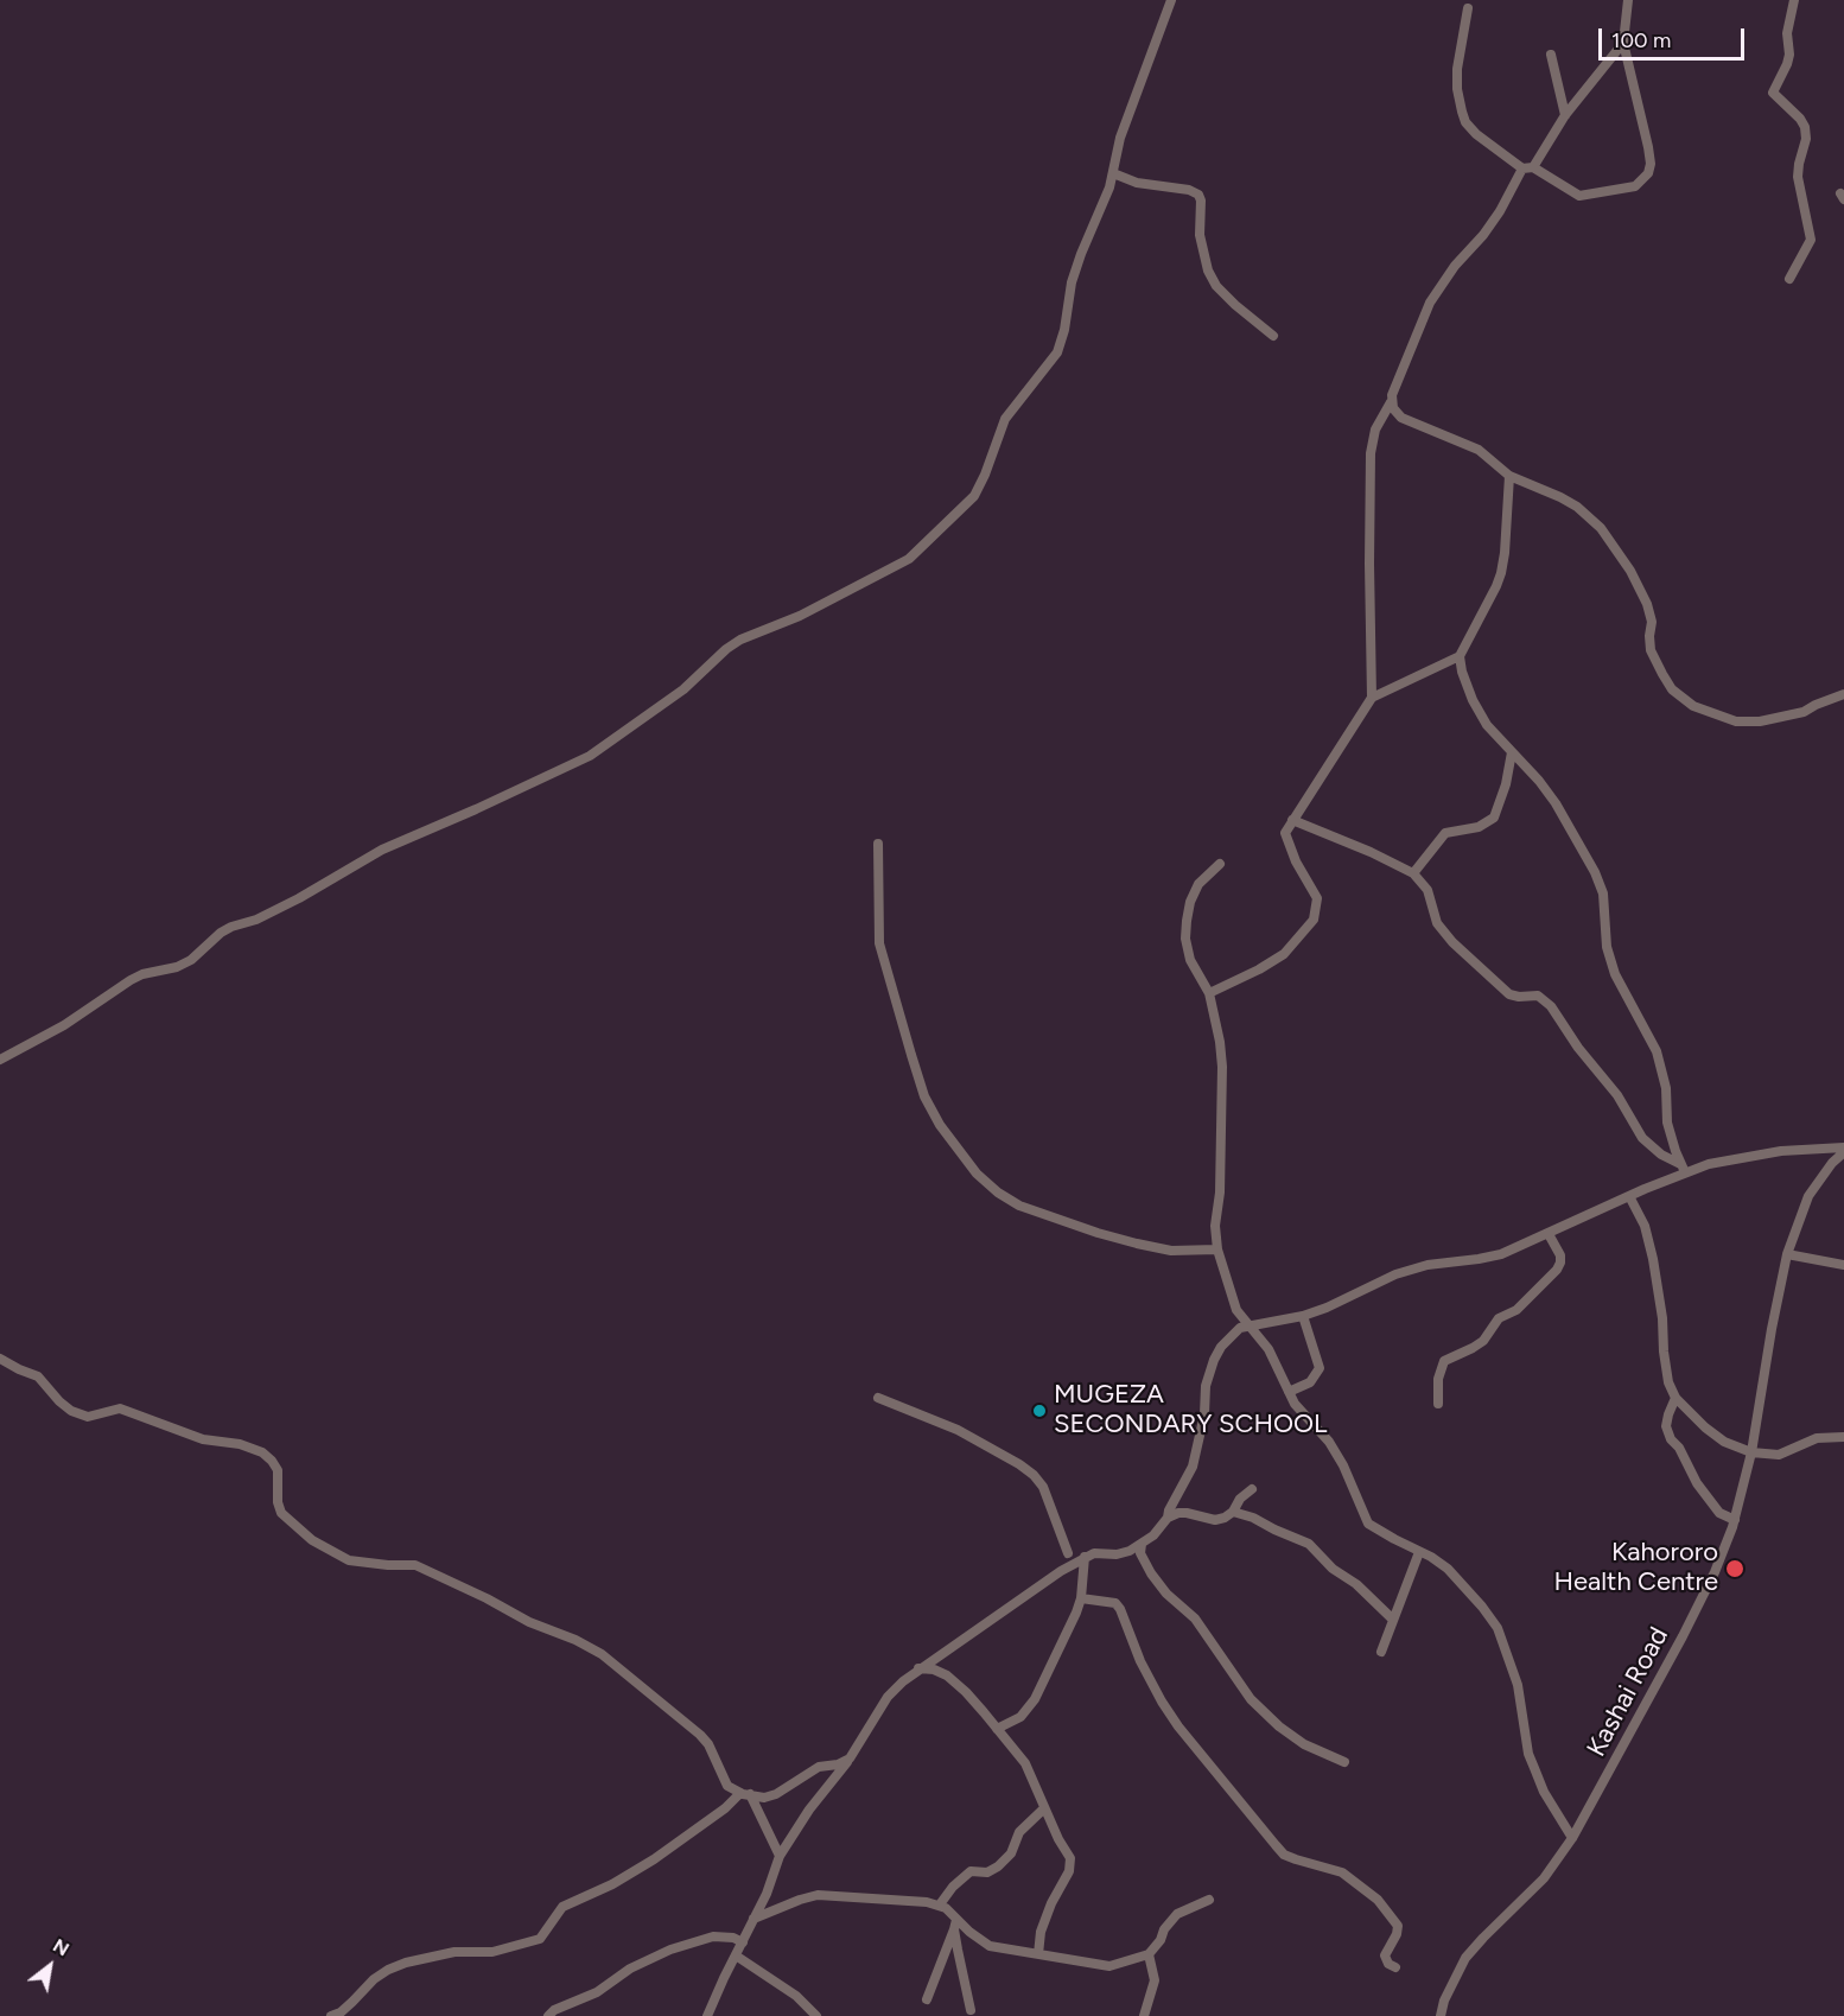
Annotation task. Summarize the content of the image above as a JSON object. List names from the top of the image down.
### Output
{
  "streets": {
    "street": ["Kashai Road"]
  },
  "places": ["MUGEZA SECONDARY SCHOOL", "Kahororo Health Centre"],
  "scale_bar": "100 m",
  "north": "top right"
}
